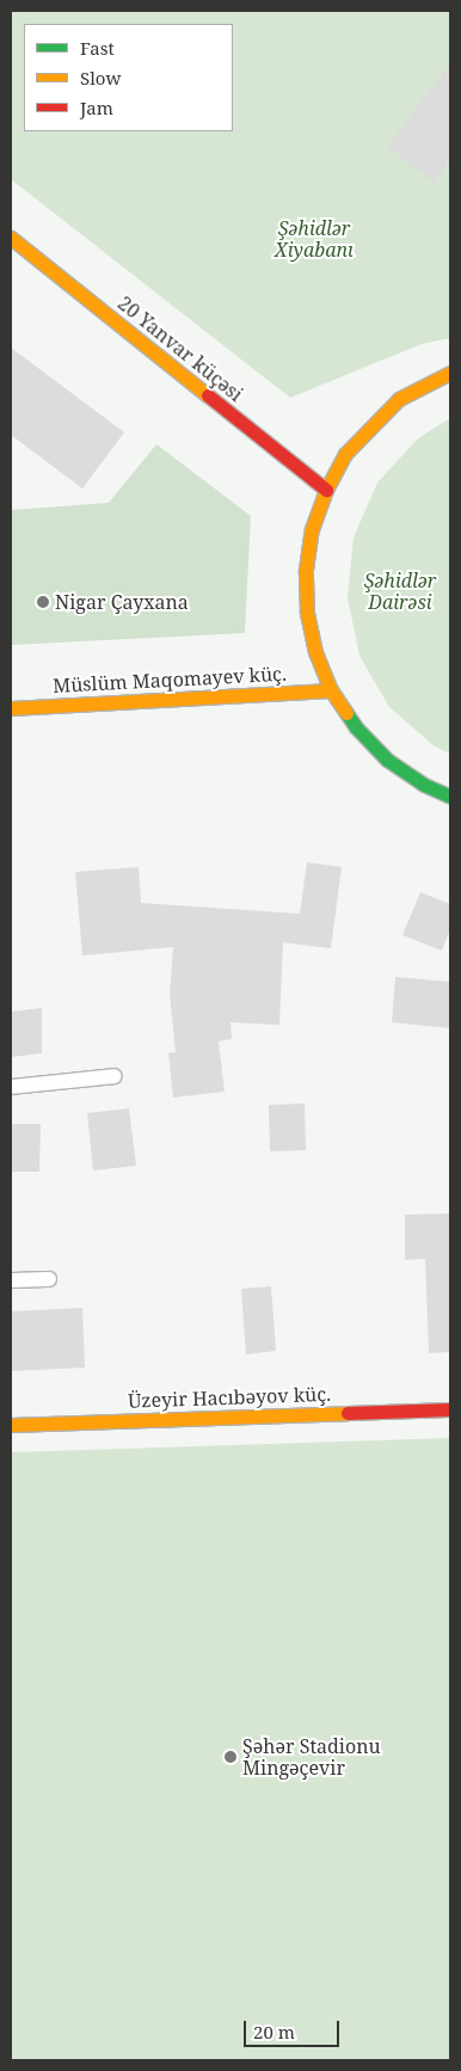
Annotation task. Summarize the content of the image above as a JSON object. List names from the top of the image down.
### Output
{
  "streets": {
    "main road": ["20 Yanvar küçəsi", "Müslüm Maqomayev küç.", "Üzeyir Hacıbəyov küç."]
  },
  "parks": ["Şəhidlər Xiyabanı", "Şəhidlər Dairəsi"],
  "places": ["Nigar Çayxana", "Şəhər Stadionu Mingəçevir"],
  "legend": ["Fast", "Slow", "Jam"],
  "scale_bar": "20 m"
}
